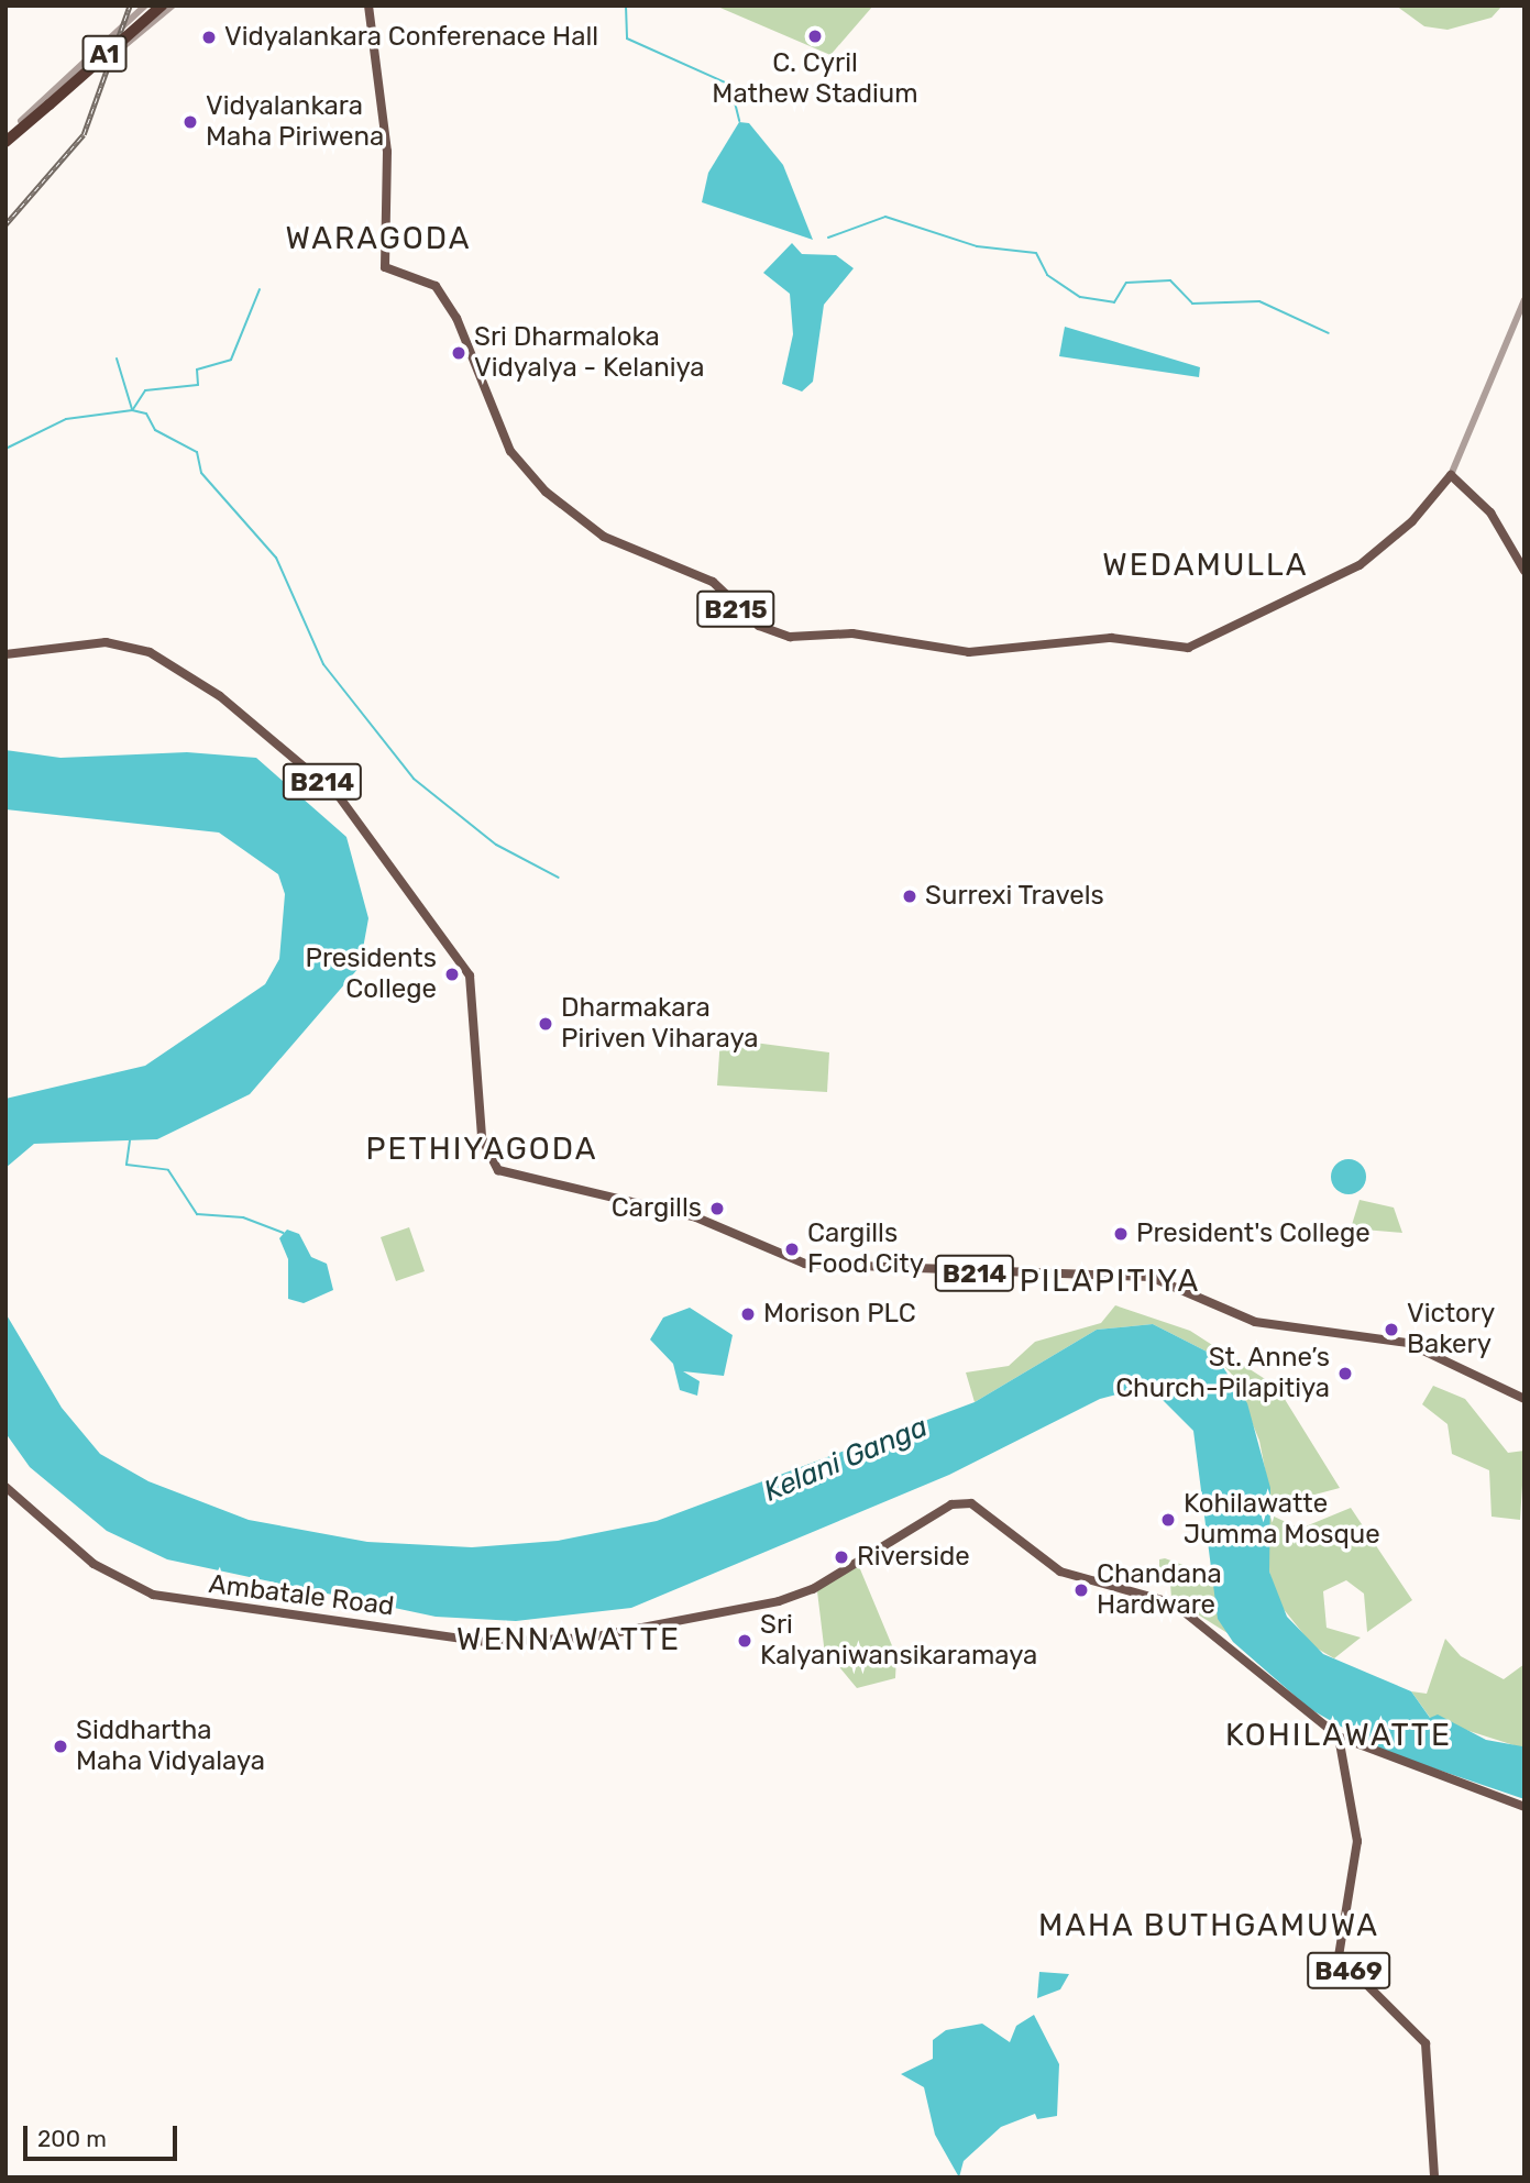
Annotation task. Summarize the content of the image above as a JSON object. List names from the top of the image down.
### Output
{
  "streets": {
    "highway": ["A1"],
    "main road": [
      "B215",
      "B214",
      "Ambatale Road",
      "B469"
    ]
  },
  "crossings": [
    ["Ambatale Road", "B469"]
  ],
  "districts": [
    "WARAGODA",
    "WEDAMULLA",
    "PETHIYAGODA",
    "PILAPITIYA",
    "WENNAWATTE",
    "KOHILAWATTE",
    "MAHA BUTHGAMUWA"
  ],
  "water": ["Kelani Ganga"],
  "places": [
    "C. Cyril Mathew Stadium",
    "Vidyalankara Conferenace Hall",
    "Vidyalankara Maha Piriwena",
    "Sri Dharmaloka Vidyalya - Kelaniya",
    "Surrexi Travels",
    "Presidents College",
    "Dharmakara Piriven Viharaya",
    "Cargills",
    "President's College",
    "Cargills Food City",
    "Morison PLC",
    "Victory Bakery",
    "St. Anne’s Church-Pilapitiya",
    "Kohilawatte Jumma Mosque",
    "Riverside",
    "Chandana Hardware",
    "Sri Kalyaniwansikaramaya",
    "Siddhartha Maha Vidyalaya"
  ],
  "scale_bar": "200 m"
}
